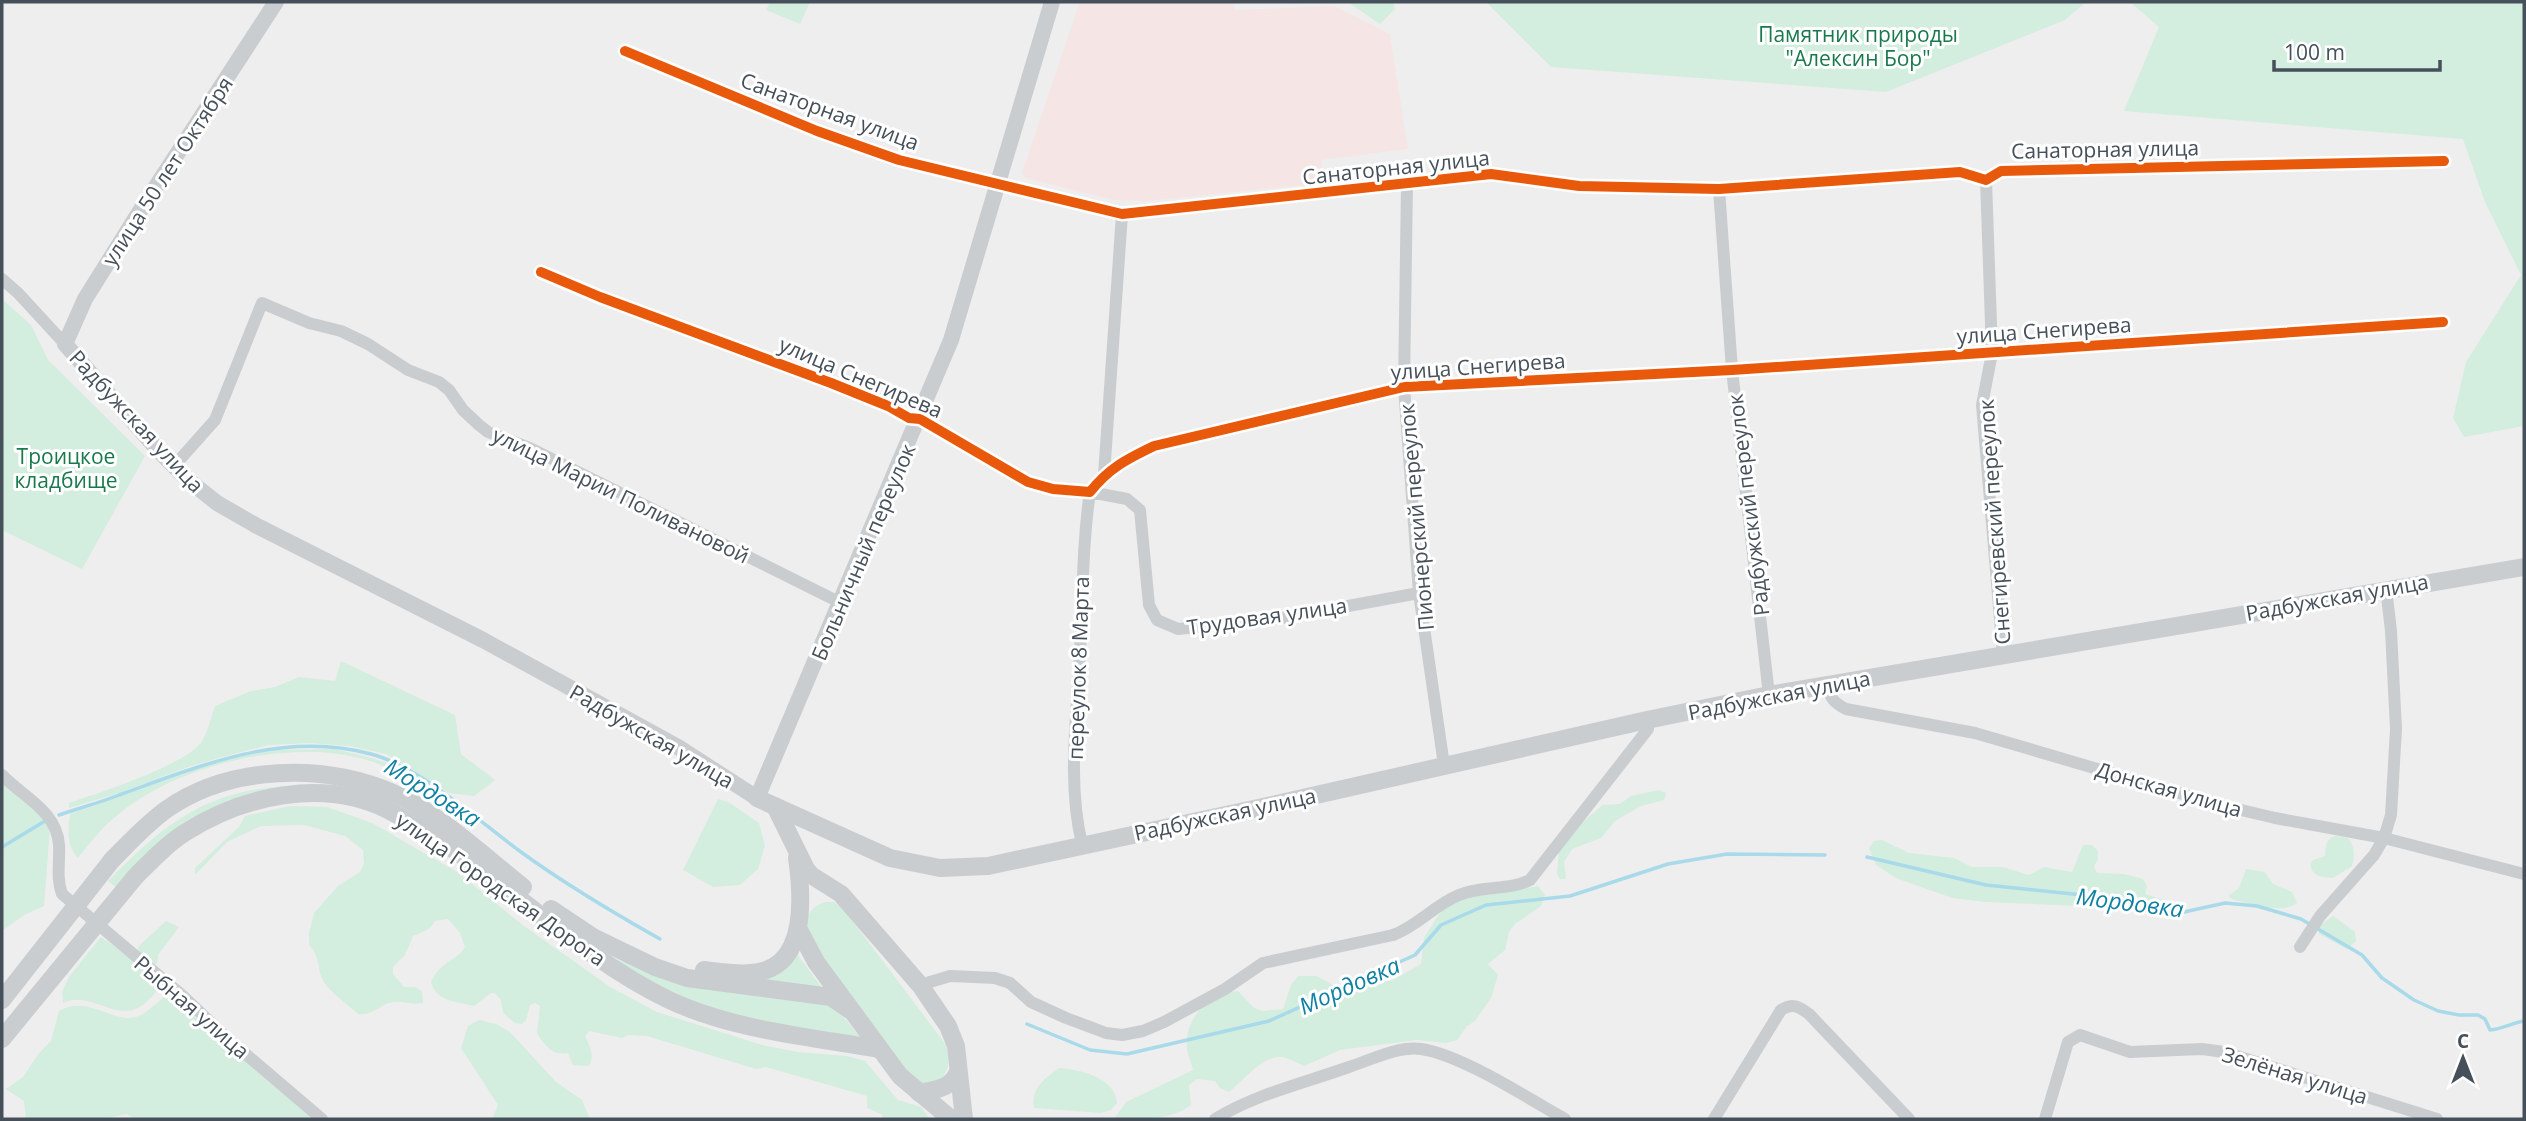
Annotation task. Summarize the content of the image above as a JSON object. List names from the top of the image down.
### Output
{
  "streets": {
    "main road": ["Радбужская улица", "улица Городская Дорога"],
    "street": [
      "Санаторная улица",
      "улица 50 лет Октября",
      "улица Снегирева",
      "улица Марии Поливановой",
      "Радбужский переулок",
      "Пионерский переулок",
      "Снегиревский переулок",
      "Больничный переулок",
      "Трудовая улица",
      "переулок 8 Марта",
      "Донская улица",
      "Рыбная улица",
      "Зелёная улица"
    ]
  },
  "crossings": [
    ["Санаторная улица", "Радбужский переулок"],
    ["Санаторная улица", "Пионерский переулок"],
    ["Санаторная улица", "Снегиревский переулок"],
    ["Санаторная улица", "Больничный переулок"],
    ["улица 50 лет Октября", "Радбужская улица"],
    ["улица Снегирева", "Радбужский переулок"],
    ["улица Снегирева", "Пионерский переулок"],
    ["улица Снегирева", "Снегиревский переулок"],
    ["улица Снегирева", "Больничный переулок"],
    ["улица Снегирева", "Трудовая улица"],
    ["улица Снегирева", "переулок 8 Марта"],
    ["Радбужская улица", "улица Марии Поливановой"],
    ["Радбужская улица", "Радбужский переулок"],
    ["Радбужская улица", "Пионерский переулок"],
    ["Радбужская улица", "Снегиревский переулок"],
    ["Радбужская улица", "Больничный переулок"],
    ["Радбужская улица", "переулок 8 Марта"],
    ["Радбужская улица", "Донская улица"],
    ["Радбужская улица", "улица Городская Дорога"],
    ["улица Марии Поливановой", "Больничный переулок"],
    ["Пионерский переулок", "Трудовая улица"],
    ["Трудовая улица", "переулок 8 Марта"]
  ],
  "water": ["Мордовка"],
  "parks": ["Памятник природы \"Алексин Бор\"", "Троицкое кладбище"],
  "scale_bar": "100 m",
  "north": "top"
}
